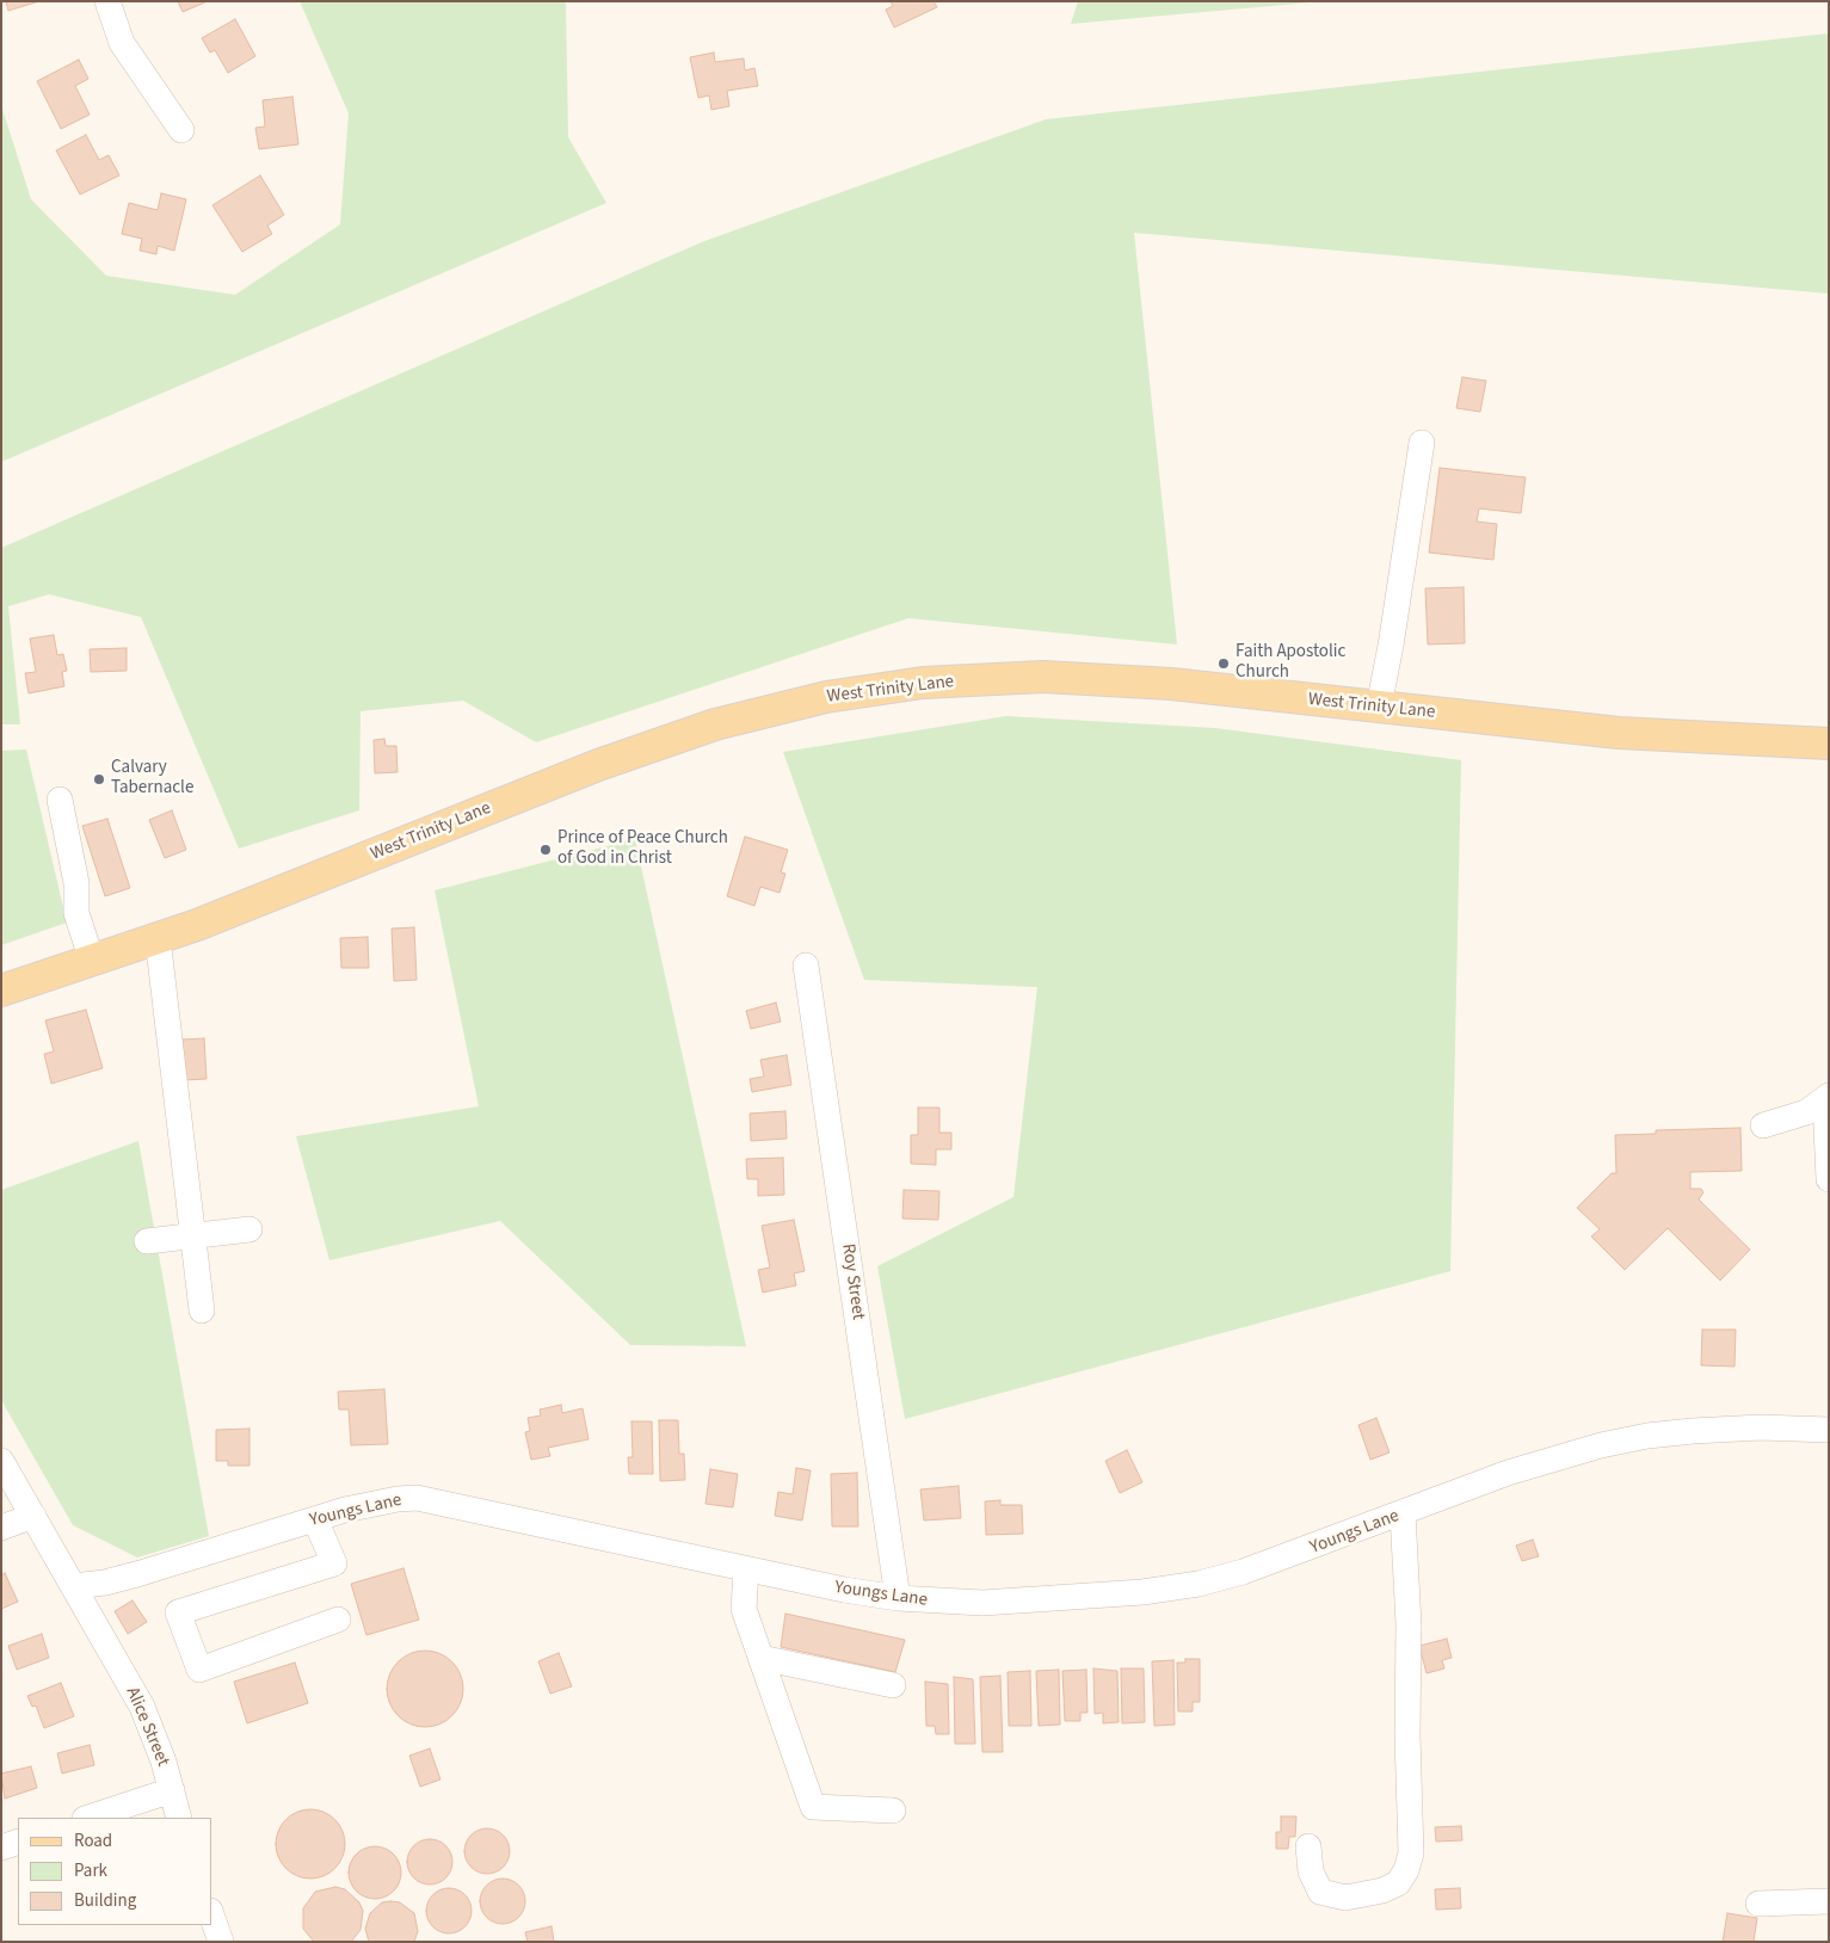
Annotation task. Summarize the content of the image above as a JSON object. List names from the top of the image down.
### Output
{
  "streets": {
    "main road": ["West Trinity Lane"],
    "street": ["Roy Street", "Youngs Lane", "Alice Street"]
  },
  "crossings": [
    ["Roy Street", "Youngs Lane"],
    ["Youngs Lane", "Alice Street"]
  ],
  "places": ["Faith Apostolic Church", "Calvary Tabernacle", "Prince of Peace Church of God in Christ"],
  "legend": ["Road", "Park", "Building"]
}
